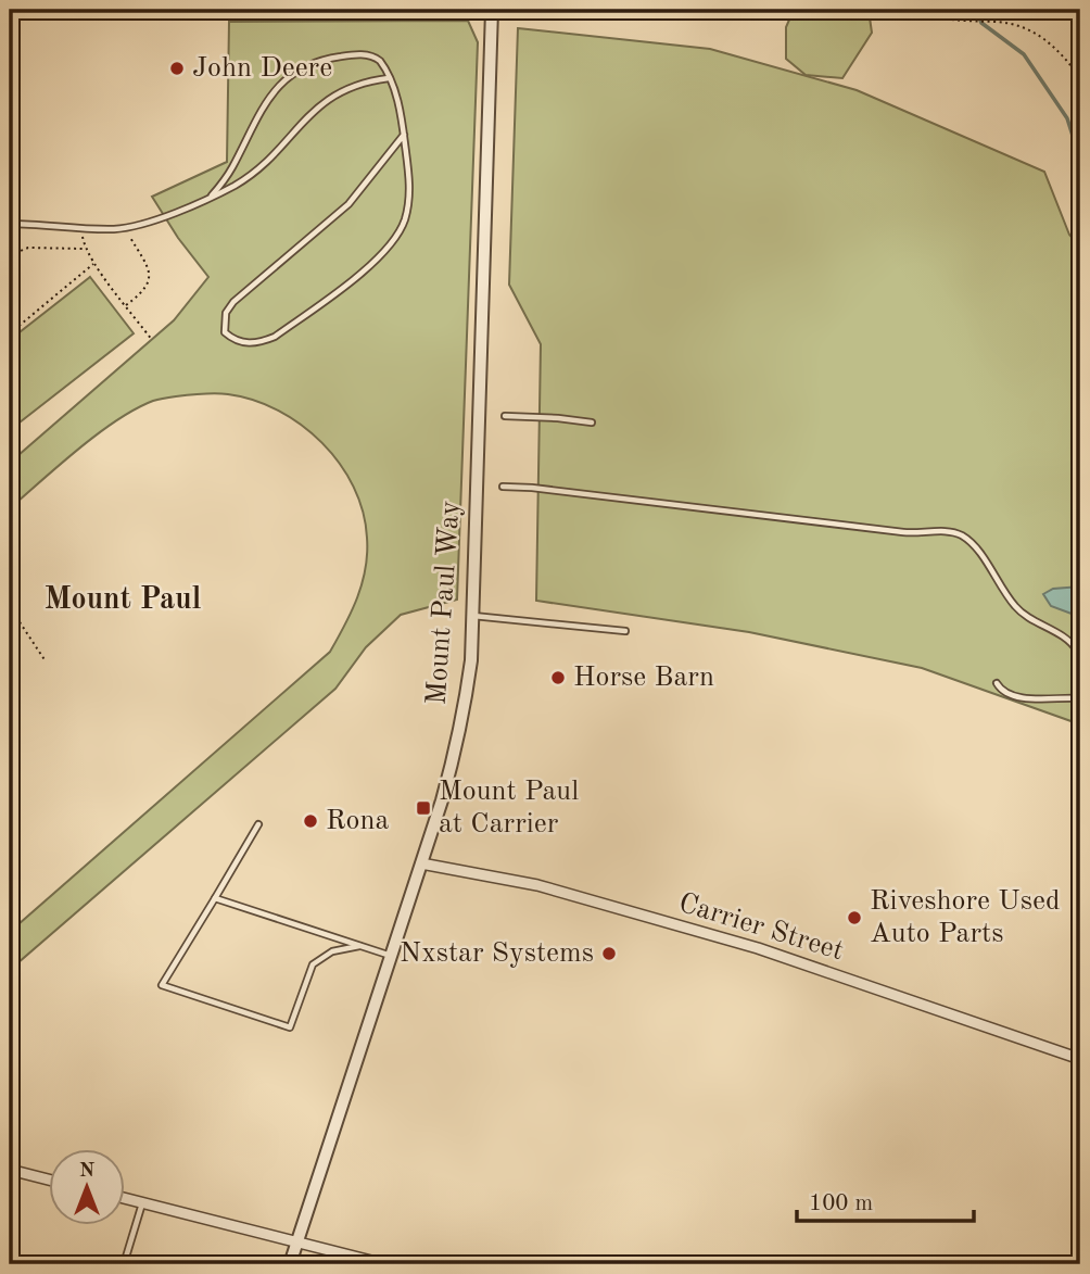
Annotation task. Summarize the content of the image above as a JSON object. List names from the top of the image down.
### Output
{
  "streets": {
    "street": ["Mount Paul Way", "Carrier Street"]
  },
  "crossings": [
    ["Mount Paul Way", "Carrier Street"]
  ],
  "districts": ["Mount Paul"],
  "places": {
    "other": [
      "John Deere",
      "Horse Barn",
      "Rona",
      "Riveshore Used Auto Parts",
      "Nxstar Systems"
    ],
    "transit": ["Mount Paul at Carrier"]
  },
  "scale_bar": "100 m",
  "north": "top"
}
